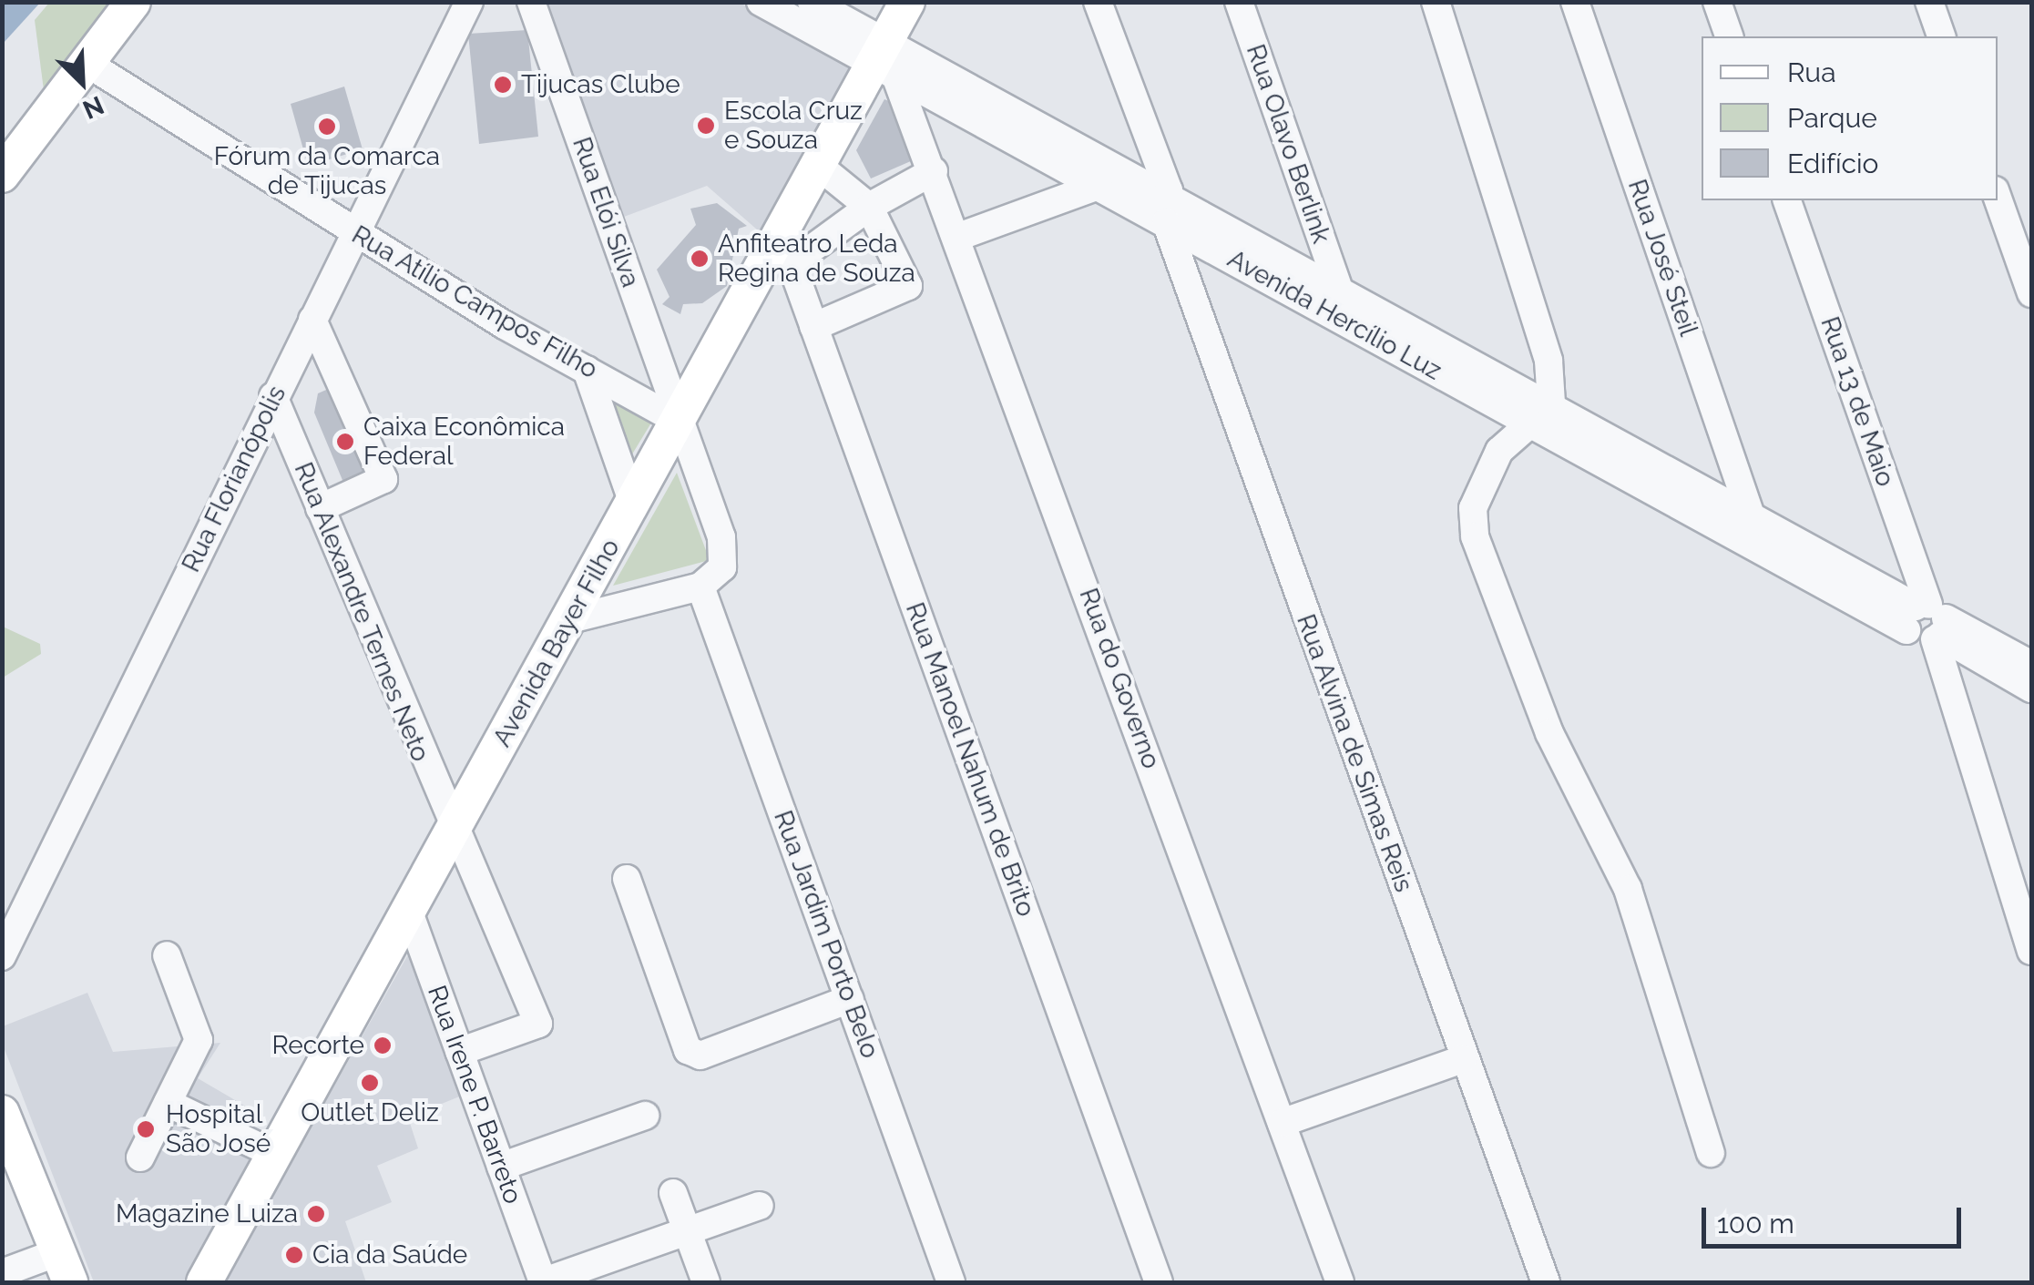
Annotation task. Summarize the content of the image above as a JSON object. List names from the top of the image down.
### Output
{
  "streets": {
    "main road": ["Avenida Bayer Filho"],
    "street": [
      "Rua Olavo Berlink",
      "Rua Elói Silva",
      "Rua José Steil",
      "Rua Atílio Campos Filho",
      "Avenida Hercílio Luz",
      "Rua 13 de Maio",
      "Rua Florianópolis",
      "Rua Alexandre Ternes Neto",
      "Rua do Governo",
      "Rua Alvina de Simas Reis",
      "Rua Manoel Nahum de Brito",
      "Rua Jardim Porto Belo",
      "Rua Irene P. Barreto"
    ]
  },
  "crossings": [
    ["Rua Olavo Berlink", "Avenida Hercílio Luz"],
    ["Rua Elói Silva", "Rua Atílio Campos Filho"],
    ["Rua Elói Silva", "Avenida Bayer Filho"],
    ["Rua Elói Silva", "Rua Jardim Porto Belo"],
    ["Rua José Steil", "Avenida Hercílio Luz"],
    ["Rua Atílio Campos Filho", "Rua Florianópolis"],
    ["Rua Atílio Campos Filho", "Avenida Bayer Filho"],
    ["Avenida Hercílio Luz", "Rua 13 de Maio"],
    ["Avenida Hercílio Luz", "Avenida Bayer Filho"],
    ["Avenida Hercílio Luz", "Rua do Governo"],
    ["Avenida Hercílio Luz", "Rua Alvina de Simas Reis"],
    ["Rua Florianópolis", "Rua Alexandre Ternes Neto"],
    ["Rua Alexandre Ternes Neto", "Avenida Bayer Filho"],
    ["Rua Alexandre Ternes Neto", "Rua Irene P. Barreto"],
    ["Avenida Bayer Filho", "Rua do Governo"],
    ["Avenida Bayer Filho", "Rua Manoel Nahum de Brito"],
    ["Avenida Bayer Filho", "Rua Irene P. Barreto"]
  ],
  "places": [
    "Tijucas Clube",
    "Escola Cruz e Souza",
    "Fórum da Comarca de Tijucas",
    "Anfiteatro Leda Regina de Souza",
    "Caixa Econômica Federal",
    "Recorte",
    "Outlet Deliz",
    "Hospital São José",
    "Magazine Luiza",
    "Cia da Saúde"
  ],
  "legend": ["Rua", "Parque", "Edifício"],
  "scale_bar": "100 m",
  "north": "bottom right"
}
